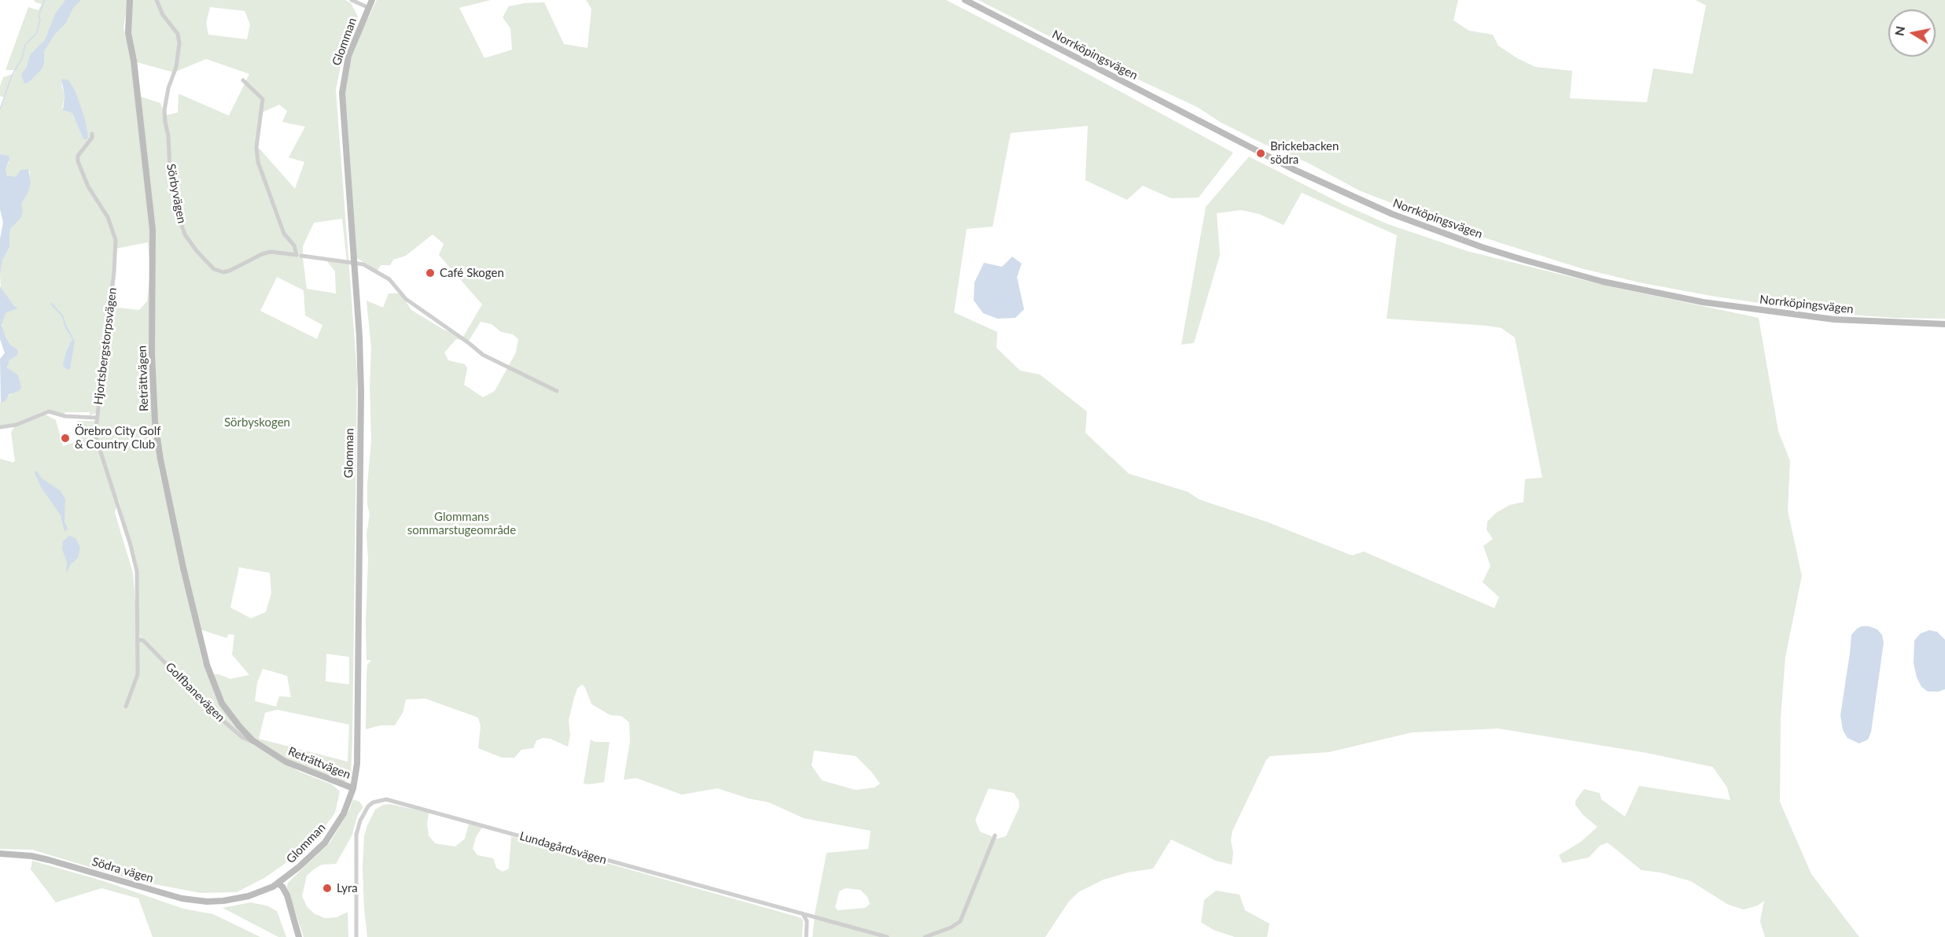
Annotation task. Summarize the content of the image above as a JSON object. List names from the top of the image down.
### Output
{
  "streets": {
    "main road": [
      "Glomman",
      "Norrköpingsvägen",
      "Reträttvägen",
      "Södra vägen"
    ],
    "street": [
      "Sörbyvägen",
      "Hjortsbergstorpsvägen",
      "Golfbanevägen",
      "Lundagårdsvägen"
    ]
  },
  "crossings": [
    ["Glomman", "Sörbyvägen"],
    ["Glomman", "Reträttvägen"],
    ["Glomman", "Södra vägen"],
    ["Hjortsbergstorpsvägen", "Golfbanevägen"],
    ["Reträttvägen", "Golfbanevägen"]
  ],
  "parks": ["Sörbyskogen", "Glommans sommarstugeområde"],
  "places": [
    "Brickebacken södra",
    "Café Skogen",
    "Örebro City Golf & Country Club",
    "Lyra"
  ],
  "north": "left"
}
